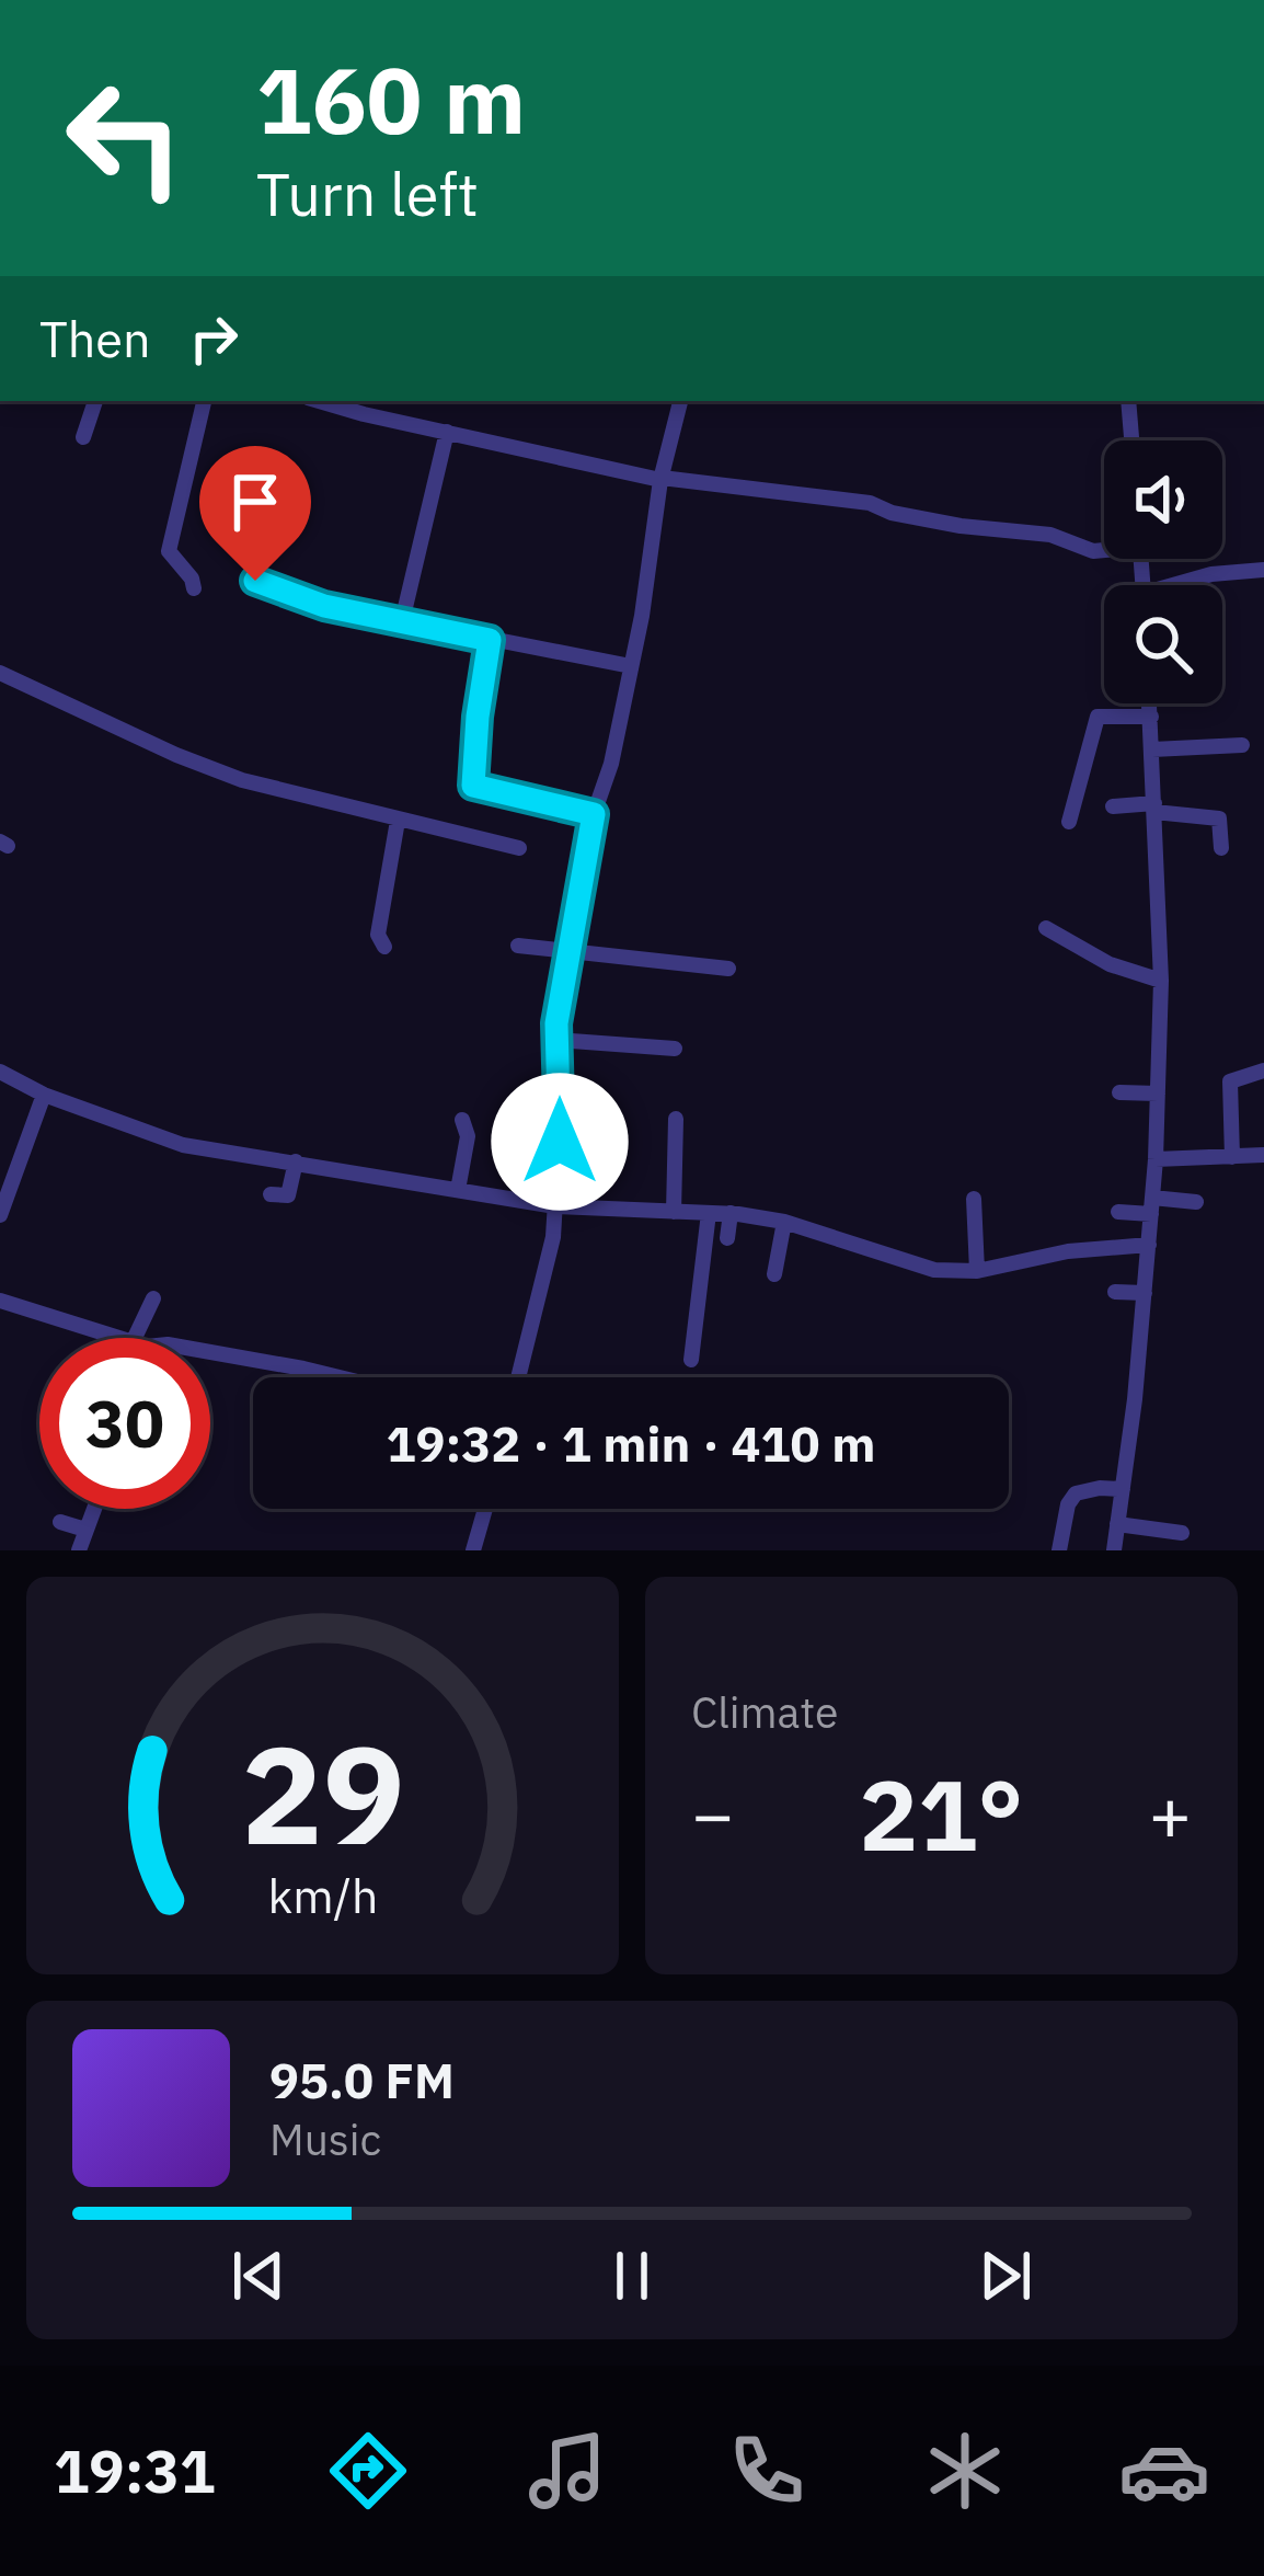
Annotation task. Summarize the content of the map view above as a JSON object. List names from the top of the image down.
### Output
{
  "page": {
    "turn": ["160 m", "Turn left"],
    "then": "Then",
    "limit": "30",
    "trip": "19:32 · 1 min · 410 m",
    "tile": "Climate",
    "heat": ["−", "21°", "+"],
    "song": ["95.0 FM", "Music"],
    "tabs": "19:31",
    "gauge": ["29", "km/h"]
  }
}
